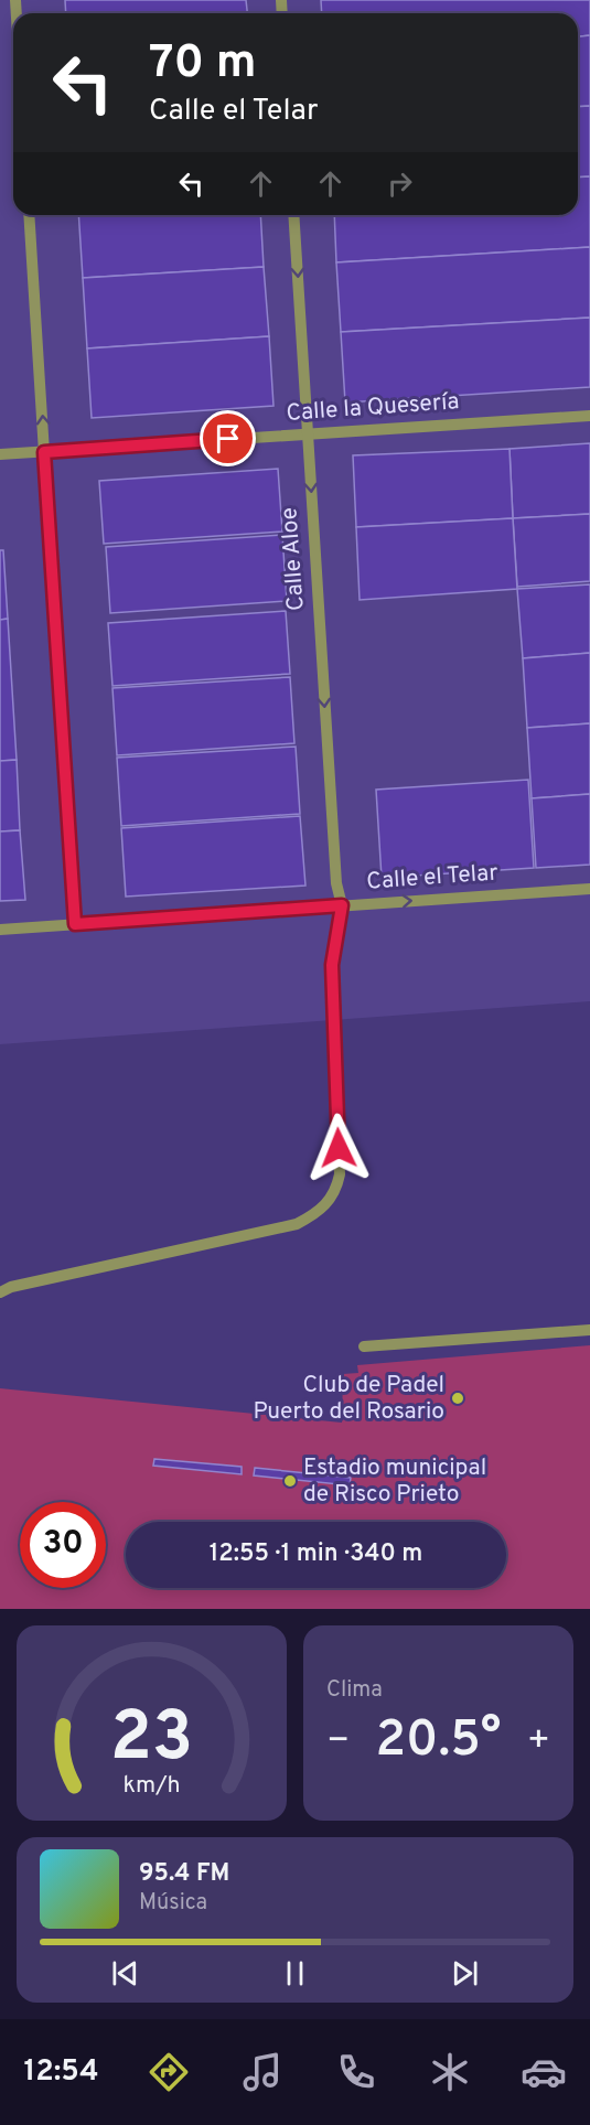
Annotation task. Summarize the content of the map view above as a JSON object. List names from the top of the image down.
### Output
{
  "streets": {
    "street": ["Calle la Quesería", "Calle Aloe", "Calle el Telar"]
  },
  "crossings": [
    ["Calle la Quesería", "Calle Aloe"],
    ["Calle Aloe", "Calle el Telar"]
  ],
  "one_way": ["Calle Aloe", "Calle el Telar"],
  "places": ["Club de Padel Puerto del Rosario", "Estadio municipal de Risco Prieto"],
  "page": {
    "turn": ["70 m", "Calle el Telar"],
    "limit": "30",
    "trip": "12:55 · 1 min · 340 m",
    "tile": "Clima",
    "heat": ["−", "20.5°", "+"],
    "song": ["95.4 FM", "Música"],
    "tabs": "12:54",
    "gauge": ["23", "km/h"]
  }
}
